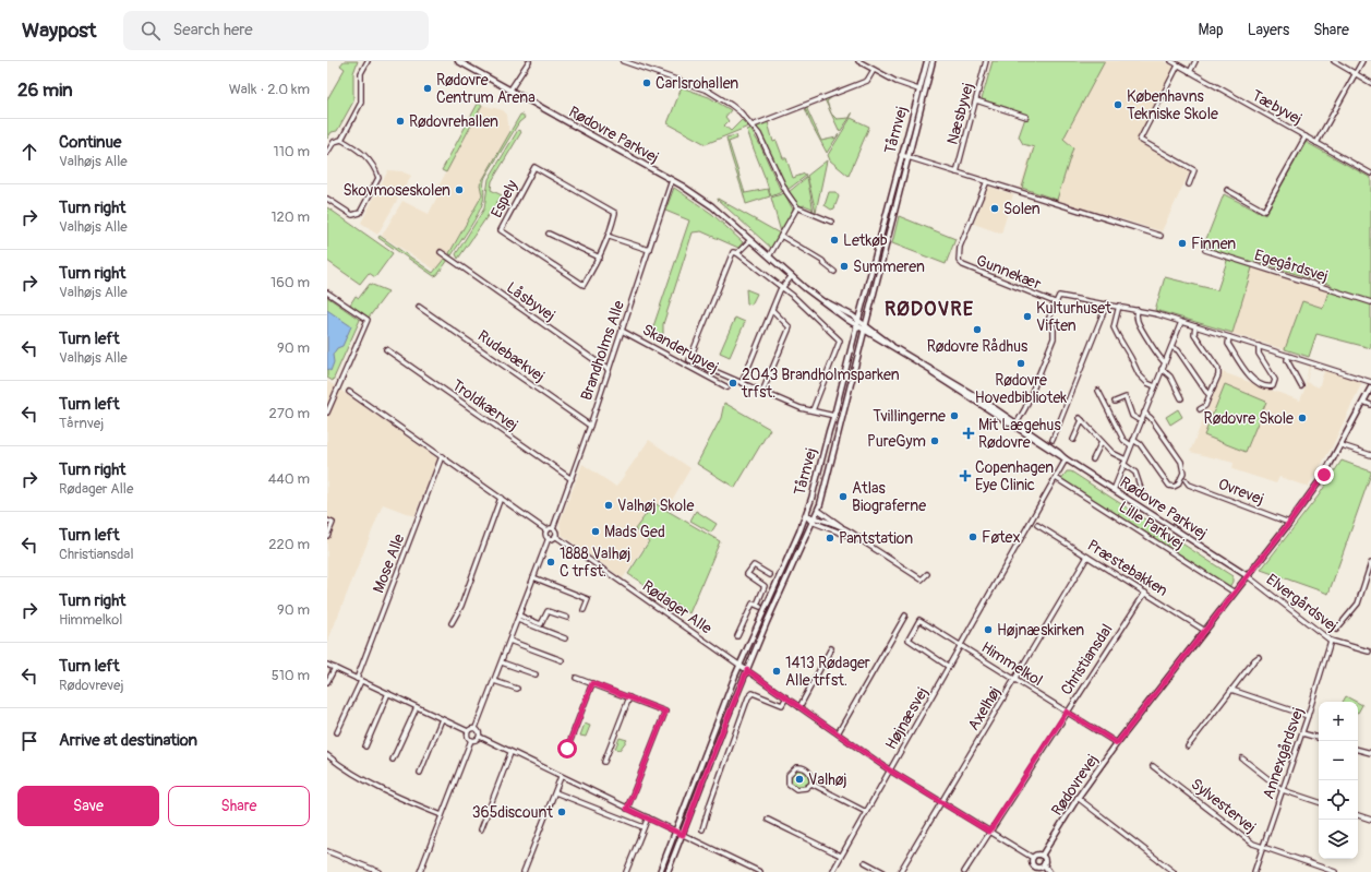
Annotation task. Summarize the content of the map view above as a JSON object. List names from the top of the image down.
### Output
{
  "streets": {
    "street": [
      "Tæbyvej",
      "Næsbyvej",
      "Tårnvej",
      "Rødovre Parkvej",
      "Espely",
      "Egegårdsvej",
      "Gunnekær",
      "Låsbyvej",
      "Skanderupvej",
      "Brandholms Alle",
      "Rudebækvej",
      "Troldkærvej",
      "Ovrevej",
      "Lille Parkvej",
      "Mose Alle",
      "Præstebakken",
      "Elvergårdsvej",
      "Rødager Alle",
      "Christiansdal",
      "Himmelkol",
      "Axelhøj",
      "Højnæsvej",
      "Annexgårdsvej",
      "Rødovrevej",
      "Sylvestervej"
    ]
  },
  "crossings": [
    ["Tårnvej", "Rødovre Parkvej"],
    ["Tårnvej", "Rødager Alle"],
    ["Rødovre Parkvej", "Brandholms Alle"],
    ["Rødovre Parkvej", "Elvergårdsvej"],
    ["Rødovre Parkvej", "Højnæsvej"],
    ["Rødovre Parkvej", "Rødovrevej"],
    ["Låsbyvej", "Brandholms Alle"],
    ["Skanderupvej", "Brandholms Alle"],
    ["Brandholms Alle", "Rudebækvej"],
    ["Brandholms Alle", "Troldkærvej"],
    ["Brandholms Alle", "Rødager Alle"],
    ["Ovrevej", "Rødovrevej"],
    ["Lille Parkvej", "Højnæsvej"],
    ["Lille Parkvej", "Rødovrevej"],
    ["Præstebakken", "Christiansdal"],
    ["Præstebakken", "Axelhøj"],
    ["Præstebakken", "Rødovrevej"],
    ["Elvergårdsvej", "Annexgårdsvej"],
    ["Elvergårdsvej", "Rødovrevej"],
    ["Rødager Alle", "Christiansdal"],
    ["Rødager Alle", "Axelhøj"],
    ["Rødager Alle", "Højnæsvej"],
    ["Rødager Alle", "Rødovrevej"],
    ["Christiansdal", "Himmelkol"],
    ["Himmelkol", "Axelhøj"],
    ["Himmelkol", "Højnæsvej"],
    ["Himmelkol", "Rødovrevej"],
    ["Annexgårdsvej", "Sylvestervej"]
  ],
  "districts": ["RØDOVRE"],
  "places": {
    "other": [
      "Carlsrohallen",
      "Rødovre Centrum Arena",
      "Københavns Tekniske Skole",
      "Rødovrehallen",
      "Skovmoseskolen",
      "Solen",
      "Letkøb",
      "Finnen",
      "Summeren",
      "Kulturhuset Viften",
      "Rødovre Rådhus",
      "Rødovre Hovedbibliotek",
      "2043 Brandholmsparken trfst.",
      "Tvillingerne",
      "Rødovre Skole",
      "PureGym",
      "Atlas Biograferne",
      "Valhøj Skole",
      "Mads Ged",
      "Føtex",
      "Pantstation",
      "1888 Valhøj C trfst.",
      "Højnæskirken",
      "1413 Rødager Alle trfst.",
      "Valhøj",
      "365discount"
    ],
    "health": ["Mit Lægehus Rødovre", "Copenhagen Eye Clinic"]
  },
  "page": {
    "header": "Waypost",
    "search": "Search here",
    "nav": ["Map", "Layers", "Share"],
    "heading": ["26 min", "Walk · 2.0 km"],
    "list": [
      ["Continue", "Valhøjs Alle", "110 m"],
      ["Turn right", "Valhøjs Alle", "120 m"],
      ["Turn right", "Valhøjs Alle", "160 m"],
      ["Turn left", "Valhøjs Alle", "90 m"],
      ["Turn left", "Tårnvej", "270 m"],
      ["Turn right", "Rødager Alle", "440 m"],
      ["Turn left", "Christiansdal", "220 m"],
      ["Turn right", "Himmelkol", "90 m"],
      ["Turn left", "Rødovrevej", "510 m"],
      "Arrive at destination"
    ],
    "map_buttons": ["+", "−"],
    "buttons": ["Save", "Share"]
  }
}
